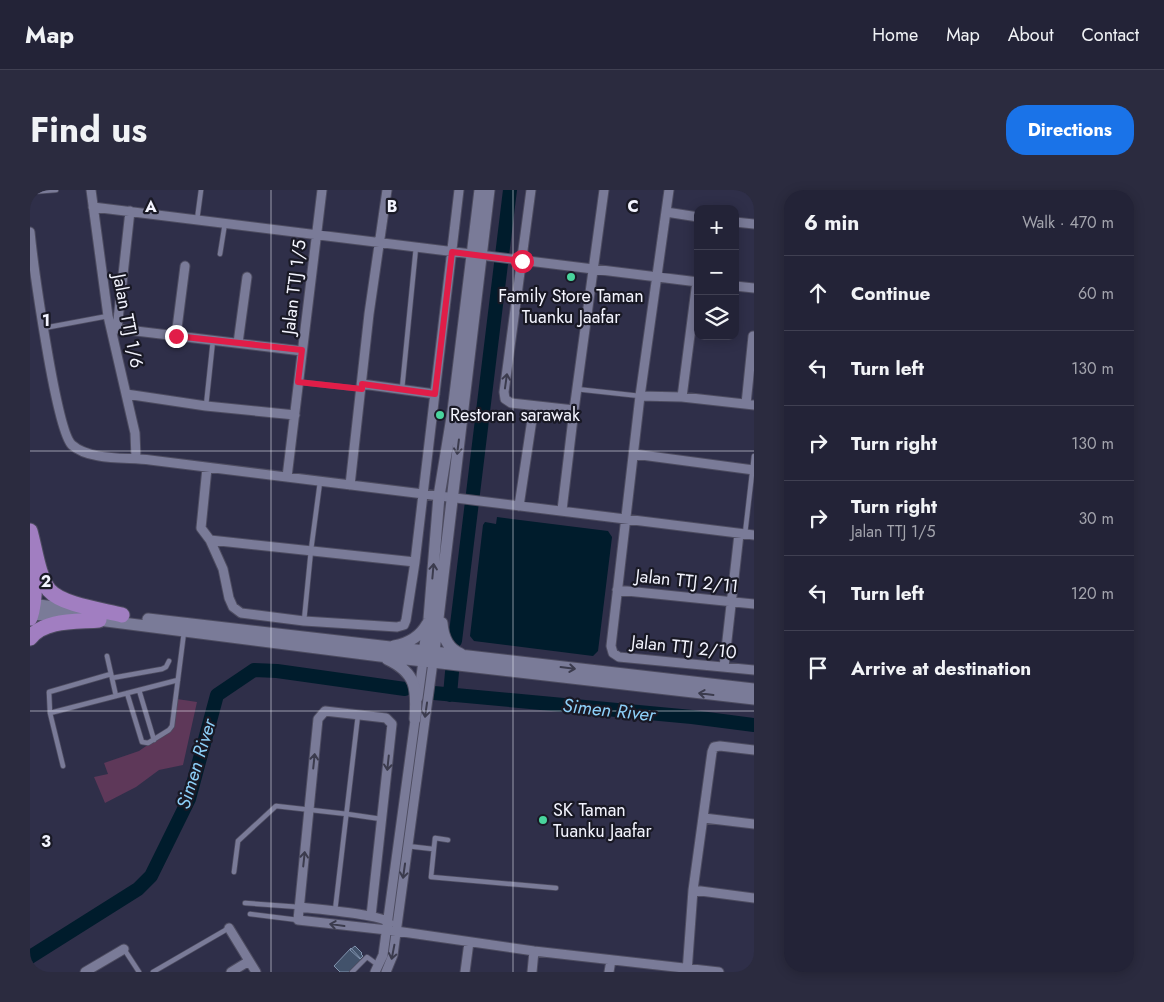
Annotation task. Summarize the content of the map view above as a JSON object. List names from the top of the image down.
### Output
{
  "streets": {
    "street": [
      "Jalan TTJ 1/5",
      "Jalan TTJ 1/6",
      "Jalan TTJ 2/11",
      "Jalan TTJ 2/10"
    ]
  },
  "crossings": [
    ["Jalan TTJ 2/11", "Jalan TTJ 2/10"]
  ],
  "water": ["Simen River"],
  "places": ["Family Store Taman Tuanku Jaafar", "Restoran sarawak", "SK Taman Tuanku Jaafar"],
  "page": {
    "header": "Map",
    "nav": [
      "Home",
      "Map",
      "About",
      "Contact"
    ],
    "title": "Find us",
    "buttons": "Directions",
    "heading": ["6 min", "Walk · 470 m"],
    "map_buttons": ["+", "−"],
    "list": [
      ["Continue", "60 m"],
      ["Turn left", "130 m"],
      ["Turn right", "130 m"],
      ["Turn right", "Jalan TTJ 1/5", "30 m"],
      ["Turn left", "120 m"],
      "Arrive at destination"
    ]
  },
  "grid": {
    "columns": ["A", "B", "C"],
    "rows": ["1", "2", "3"]
  }
}
